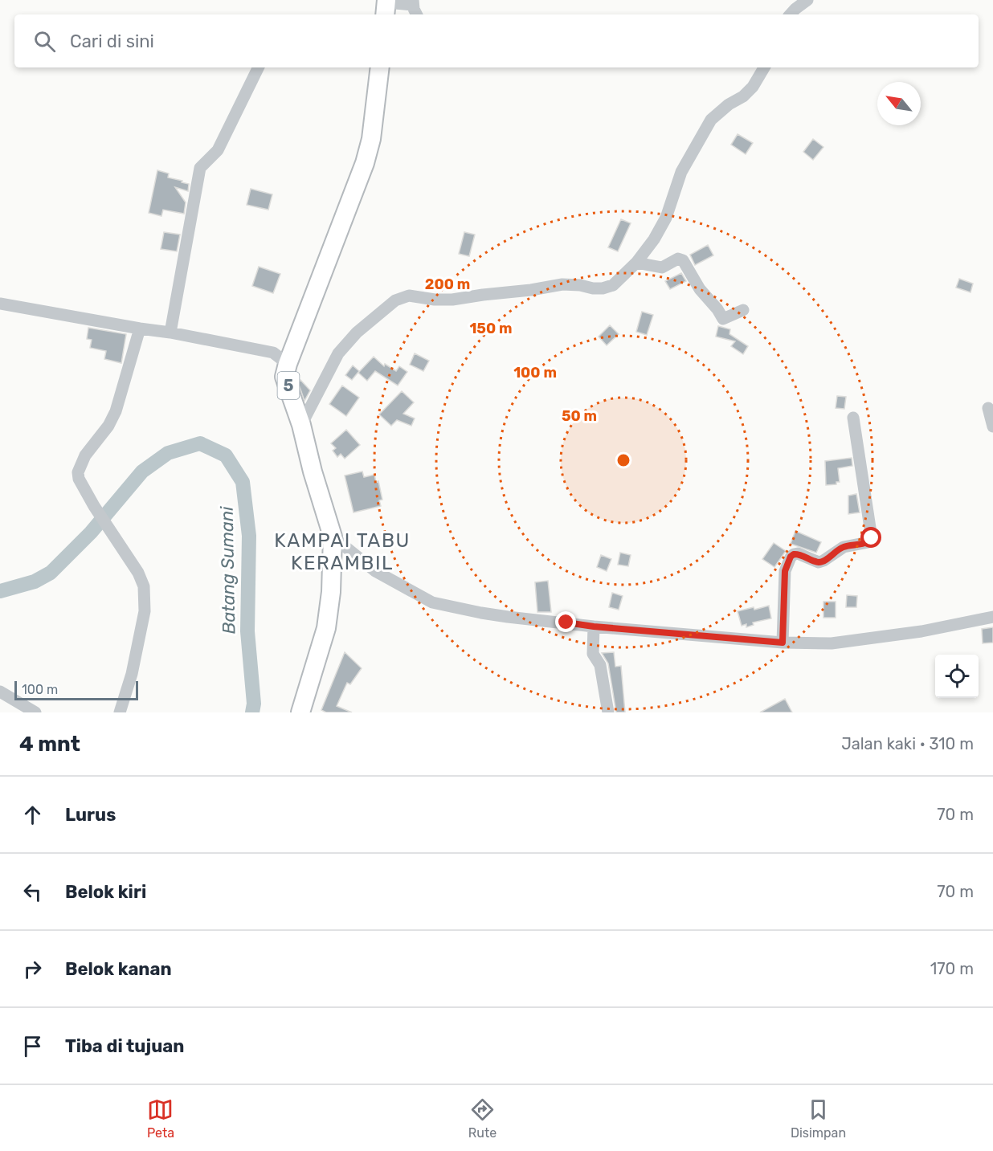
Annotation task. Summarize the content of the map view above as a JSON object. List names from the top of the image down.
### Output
{
  "streets": {
    "highway": ["5"]
  },
  "districts": ["KAMPAI TABU KERAMBIL"],
  "water": ["Batang Sumani"],
  "scale_bar": "100 m",
  "north": "top left",
  "page": {
    "search": "Cari di sini",
    "scale": "100 m",
    "heading": ["4 mnt", "Jalan kaki · 310 m"],
    "list": [
      ["Lurus", "70 m"],
      ["Belok kiri", "70 m"],
      ["Belok kanan", "170 m"],
      "Tiba di tujuan"
    ],
    "nav": ["Peta", "Rute", "Disimpan"]
  },
  "rings": [
    "200 m",
    "150 m",
    "100 m",
    "50 m"
  ]
}
